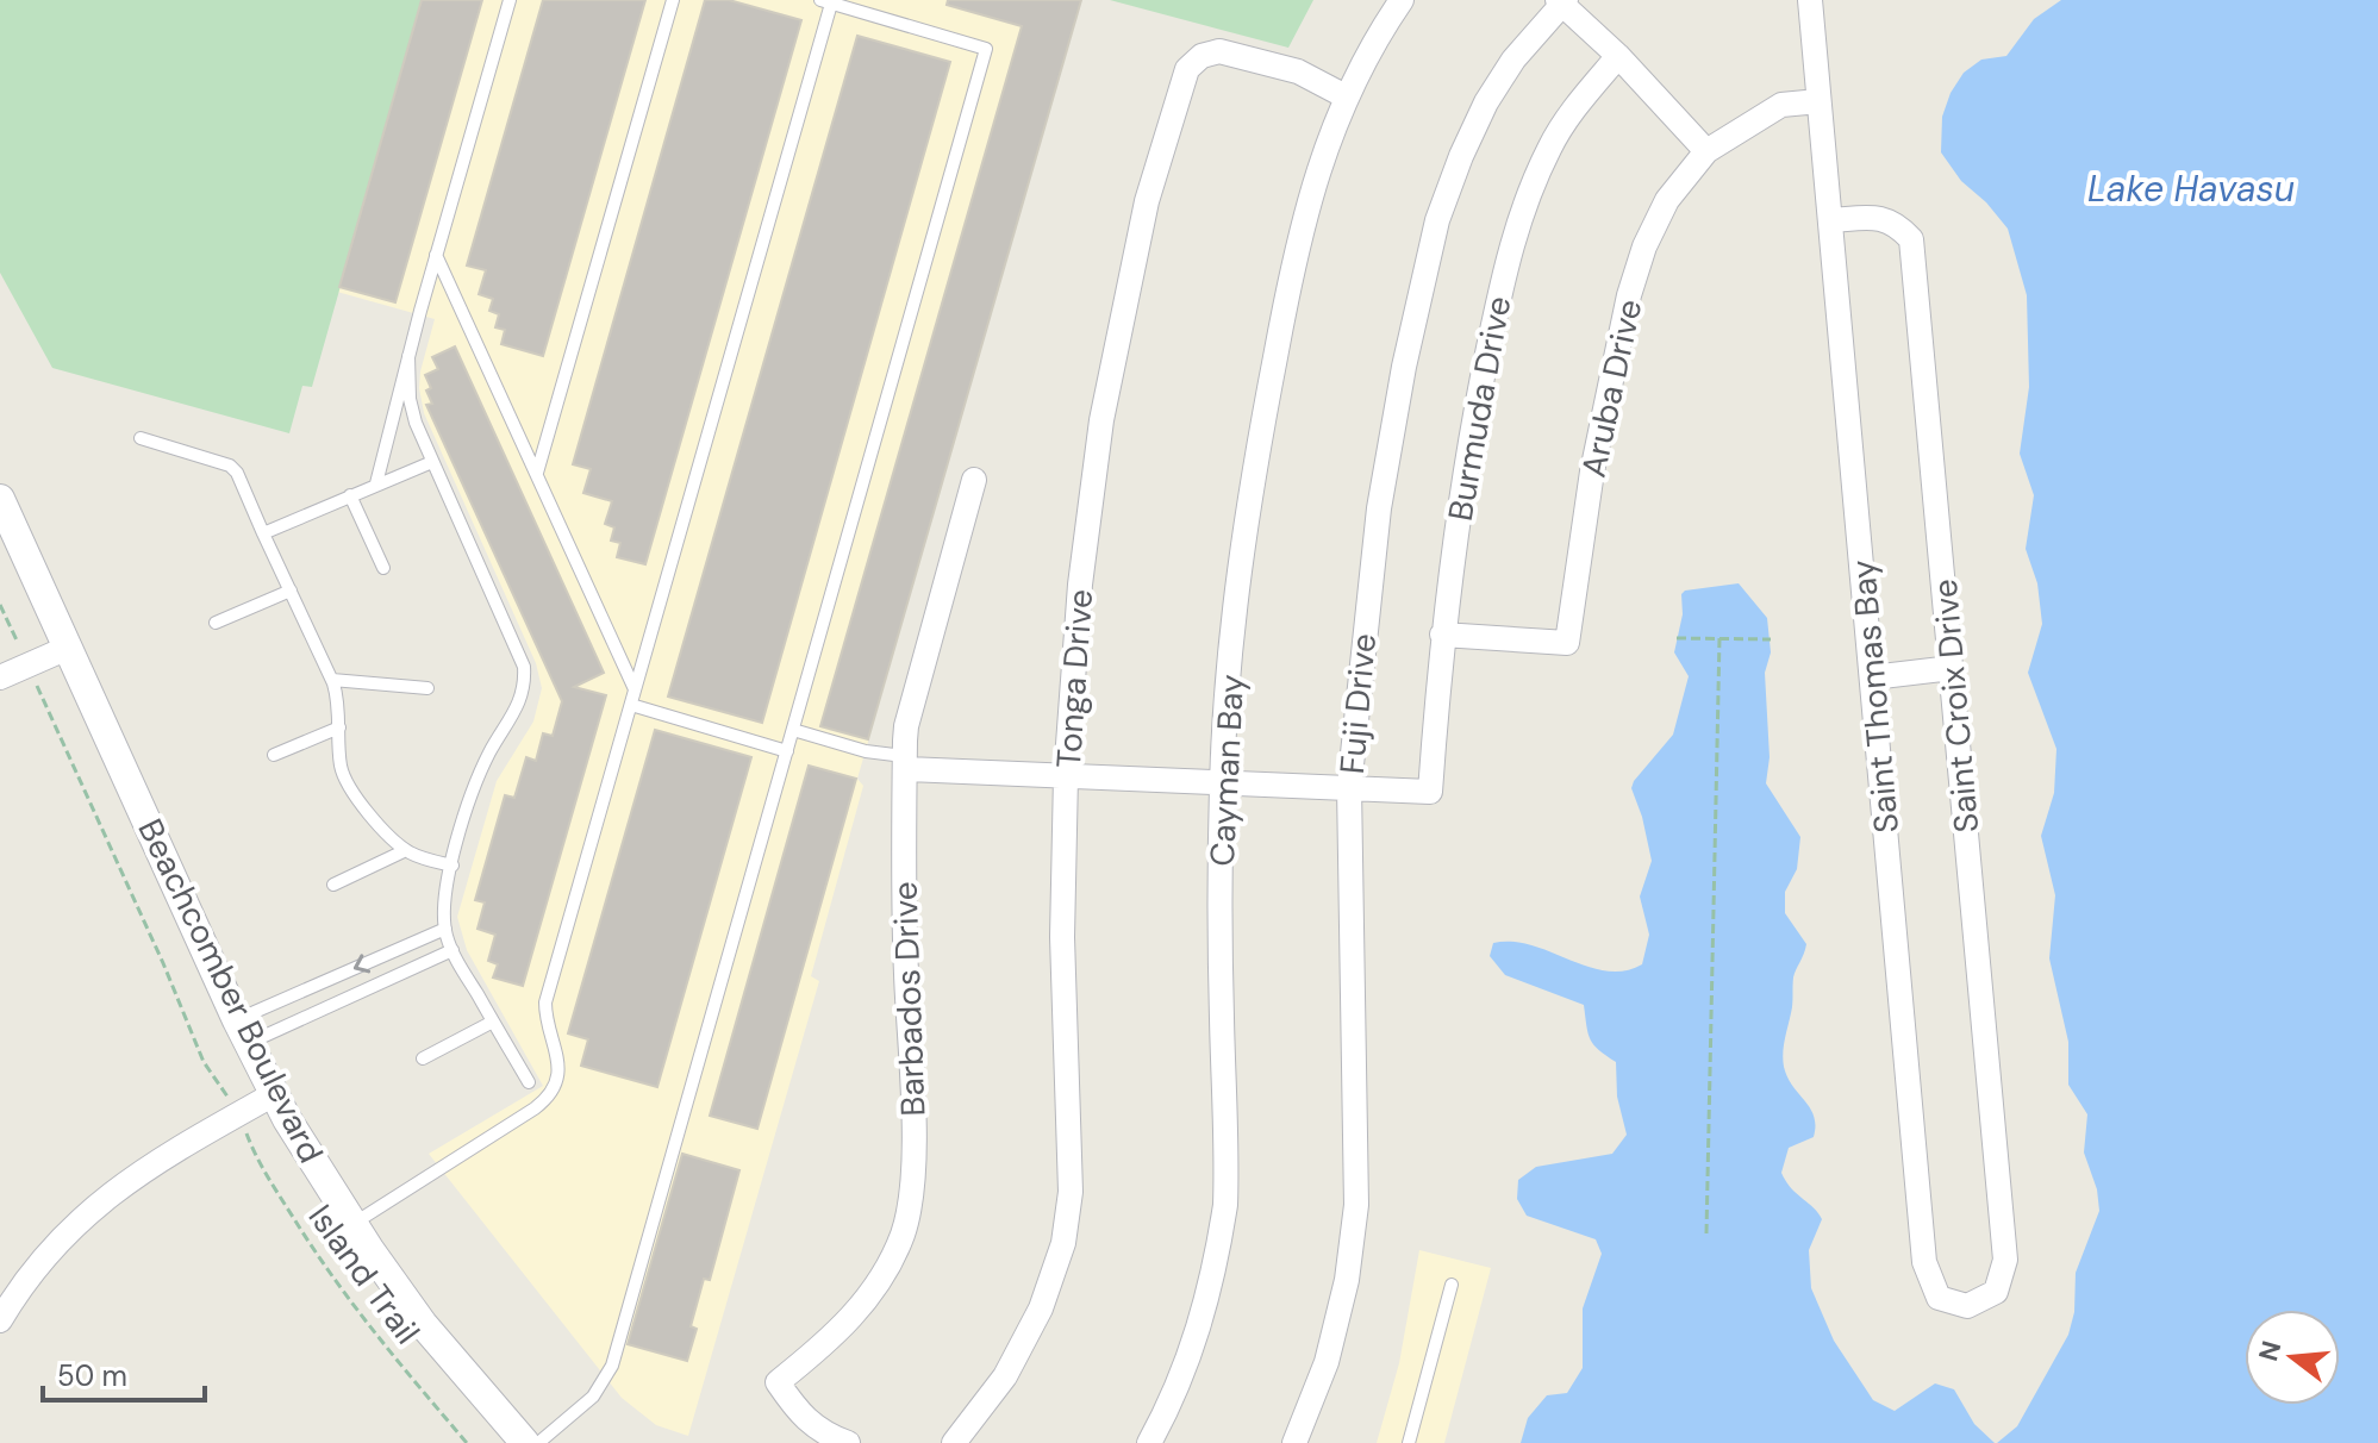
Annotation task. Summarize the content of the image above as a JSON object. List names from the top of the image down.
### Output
{
  "streets": {
    "street": [
      "Aruba Drive",
      "Burmuda Drive",
      "Tonga Drive",
      "Saint Thomas Bay",
      "Fuji Drive",
      "Saint Croix Drive",
      "Cayman Bay",
      "Beachcomber Boulevard",
      "Barbados Drive"
    ],
    "path": ["Island Trail"]
  },
  "crossings": [
    ["Aruba Drive", "Burmuda Drive"],
    ["Aruba Drive", "Saint Thomas Bay"],
    ["Burmuda Drive", "Fuji Drive"],
    ["Tonga Drive", "Cayman Bay"],
    ["Saint Thomas Bay", "Saint Croix Drive"]
  ],
  "water": ["Lake Havasu"],
  "scale_bar": "50 m",
  "north": "left"
}
